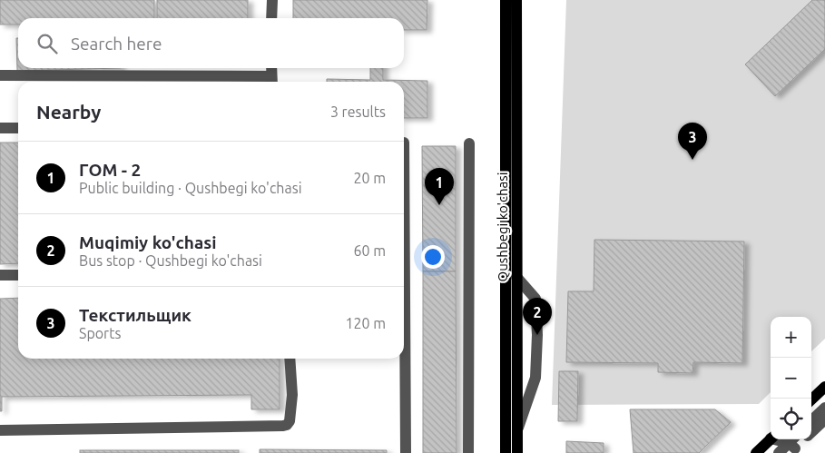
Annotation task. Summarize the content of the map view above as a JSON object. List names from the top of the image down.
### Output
{
  "streets": {
    "main road": ["Qushbegi ko'chasi"]
  },
  "page": {
    "search": "Search here",
    "heading": ["Nearby", "3 results"],
    "pins": ["3", "1", "2"],
    "list": [
      {
        "mark": "1",
        "name": "ГОМ - 2",
        "note": "Public building · Qushbegi ko'chasi",
        "value": "20 m"
      },
      {
        "mark": "2",
        "name": "Muqimiy ko'chasi",
        "note": "Bus stop · Qushbegi ko'chasi",
        "value": "60 m"
      },
      {
        "mark": "3",
        "name": "Текстильщик",
        "note": "Sports",
        "value": "120 m"
      }
    ],
    "map_buttons": ["+", "−"]
  }
}
